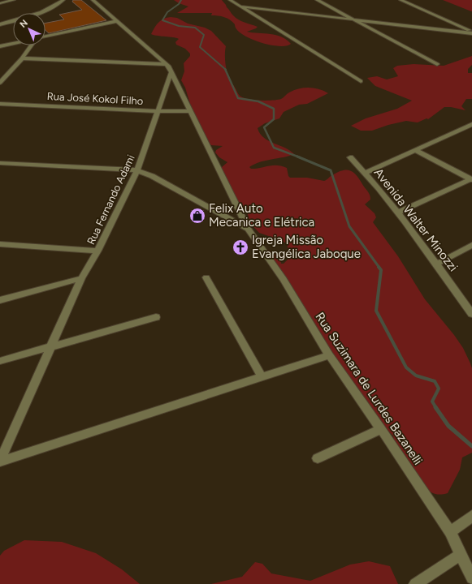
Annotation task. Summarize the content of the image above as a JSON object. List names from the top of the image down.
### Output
{
  "streets": {
    "street": [
      "Rua José Kokol Filho",
      "Rua Fernando Adami",
      "Avenida Walter Minozzi",
      "Rua Suzimara de Lurdes Bazanelli"
    ]
  },
  "crossings": [
    ["Rua José Kokol Filho", "Rua Fernando Adami"],
    ["Rua José Kokol Filho", "Rua Suzimara de Lurdes Bazanelli"],
    ["Rua Fernando Adami", "Rua Suzimara de Lurdes Bazanelli"]
  ],
  "places": {
    "shop": ["Felix Auto Mecanica e Elétrica"],
    "church": ["Igreja Missão Evangélica Jaboque"]
  },
  "north": "top left"
}
